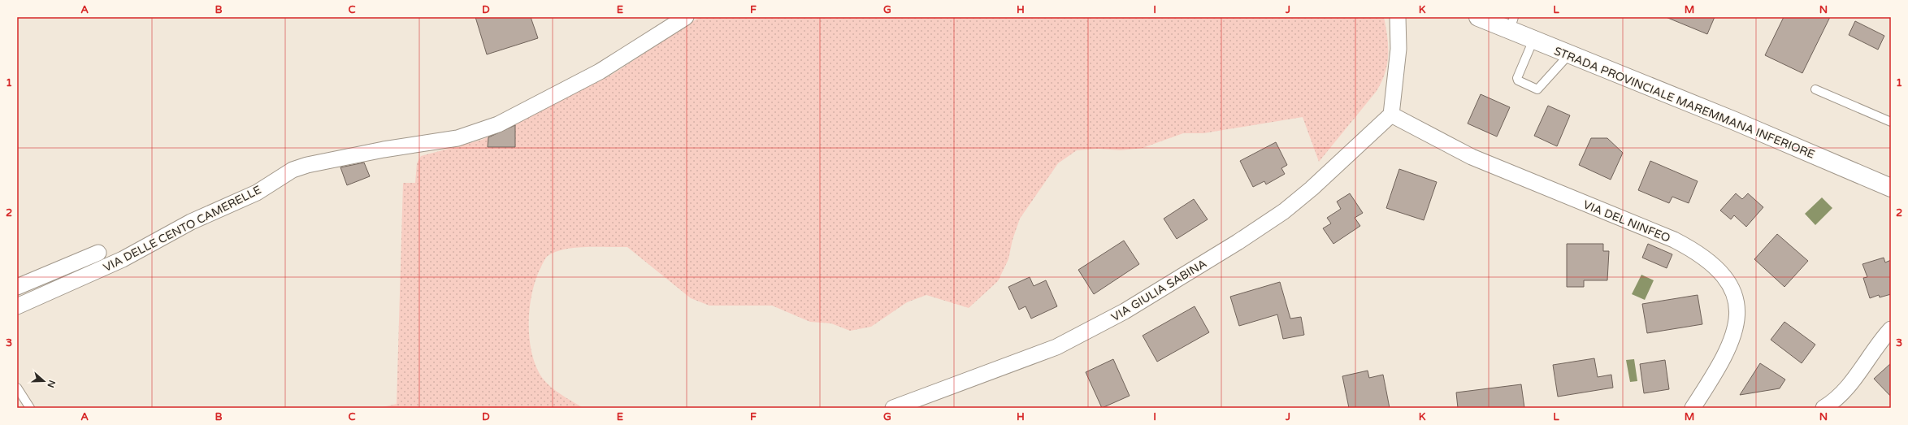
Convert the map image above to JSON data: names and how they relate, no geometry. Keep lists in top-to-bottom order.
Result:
{
  "streets": {
    "main road": ["STRADA PROVINCIALE MAREMMANA INFERIORE"],
    "street": ["VIA DEL NINFEO", "VIA DELLE CENTO CAMERELLE", "VIA GIULIA SABINA"]
  },
  "crossings": [
    ["VIA DEL NINFEO", "VIA GIULIA SABINA"]
  ],
  "north": "right",
  "grid": {
    "columns": [
      "A",
      "B",
      "C",
      "D",
      "E",
      "F",
      "G",
      "H",
      "I",
      "J",
      "K",
      "L",
      "M",
      "N"
    ],
    "rows": ["1", "2", "3"]
  }
}
